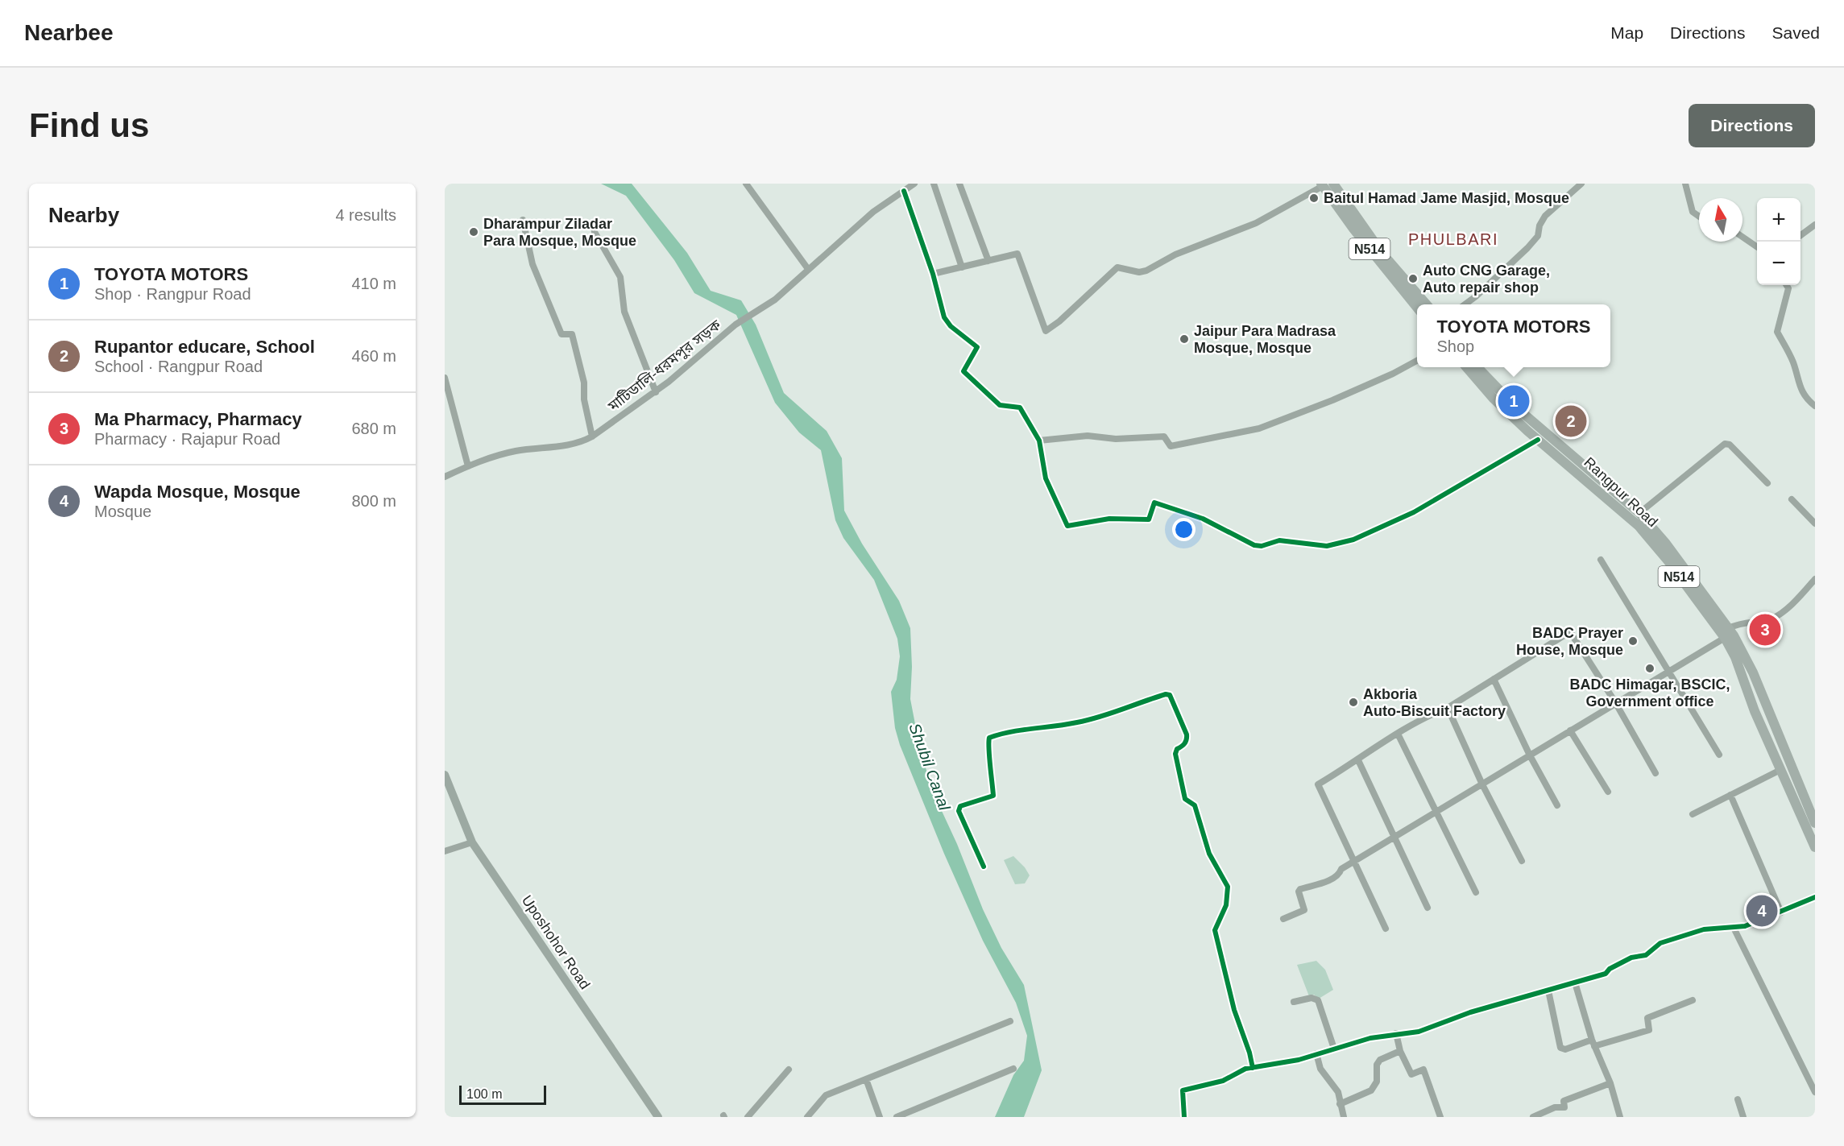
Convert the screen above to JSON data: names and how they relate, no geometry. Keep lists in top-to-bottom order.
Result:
{
  "streets": {
    "highway": ["N514", "Rangpur Road"],
    "main road": ["Uposhohor Road"],
    "street": ["মাটিডালি-ধরমপুর সড়ক"]
  },
  "districts": ["PHULBARI"],
  "water": ["Shubil Canal"],
  "places": [
    "Baitul Hamad Jame Masjid, Mosque",
    "Dharampur Ziladar Para Mosque, Mosque",
    "Auto CNG Garage, Auto repair shop",
    "Jaipur Para Madrasa Mosque, Mosque",
    "BADC Prayer House, Mosque",
    "BADC Himagar, BSCIC, Government office",
    "Akboria Auto-Biscuit Factory"
  ],
  "scale_bar": "100 m",
  "north": "top",
  "page": {
    "header": "Nearbee",
    "nav": ["Map", "Directions", "Saved"],
    "buttons": "Directions",
    "title": "Find us",
    "heading": ["Nearby", "4 results"],
    "map_buttons": ["+", "−"],
    "list": [
      {
        "mark": "1",
        "name": "TOYOTA MOTORS",
        "note": "Shop · Rangpur Road",
        "value": "410 m"
      },
      {
        "mark": "2",
        "name": "Rupantor educare, School",
        "note": "School · Rangpur Road",
        "value": "460 m"
      },
      {
        "mark": "3",
        "name": "Ma Pharmacy, Pharmacy",
        "note": "Pharmacy · Rajapur Road",
        "value": "680 m"
      },
      {
        "mark": "4",
        "name": "Wapda Mosque, Mosque",
        "note": "Mosque",
        "value": "800 m"
      }
    ],
    "popup": ["TOYOTA MOTORS", "Shop"],
    "pins": [
      "1",
      "2",
      "3",
      "4"
    ],
    "scale": "100 m"
  }
}
